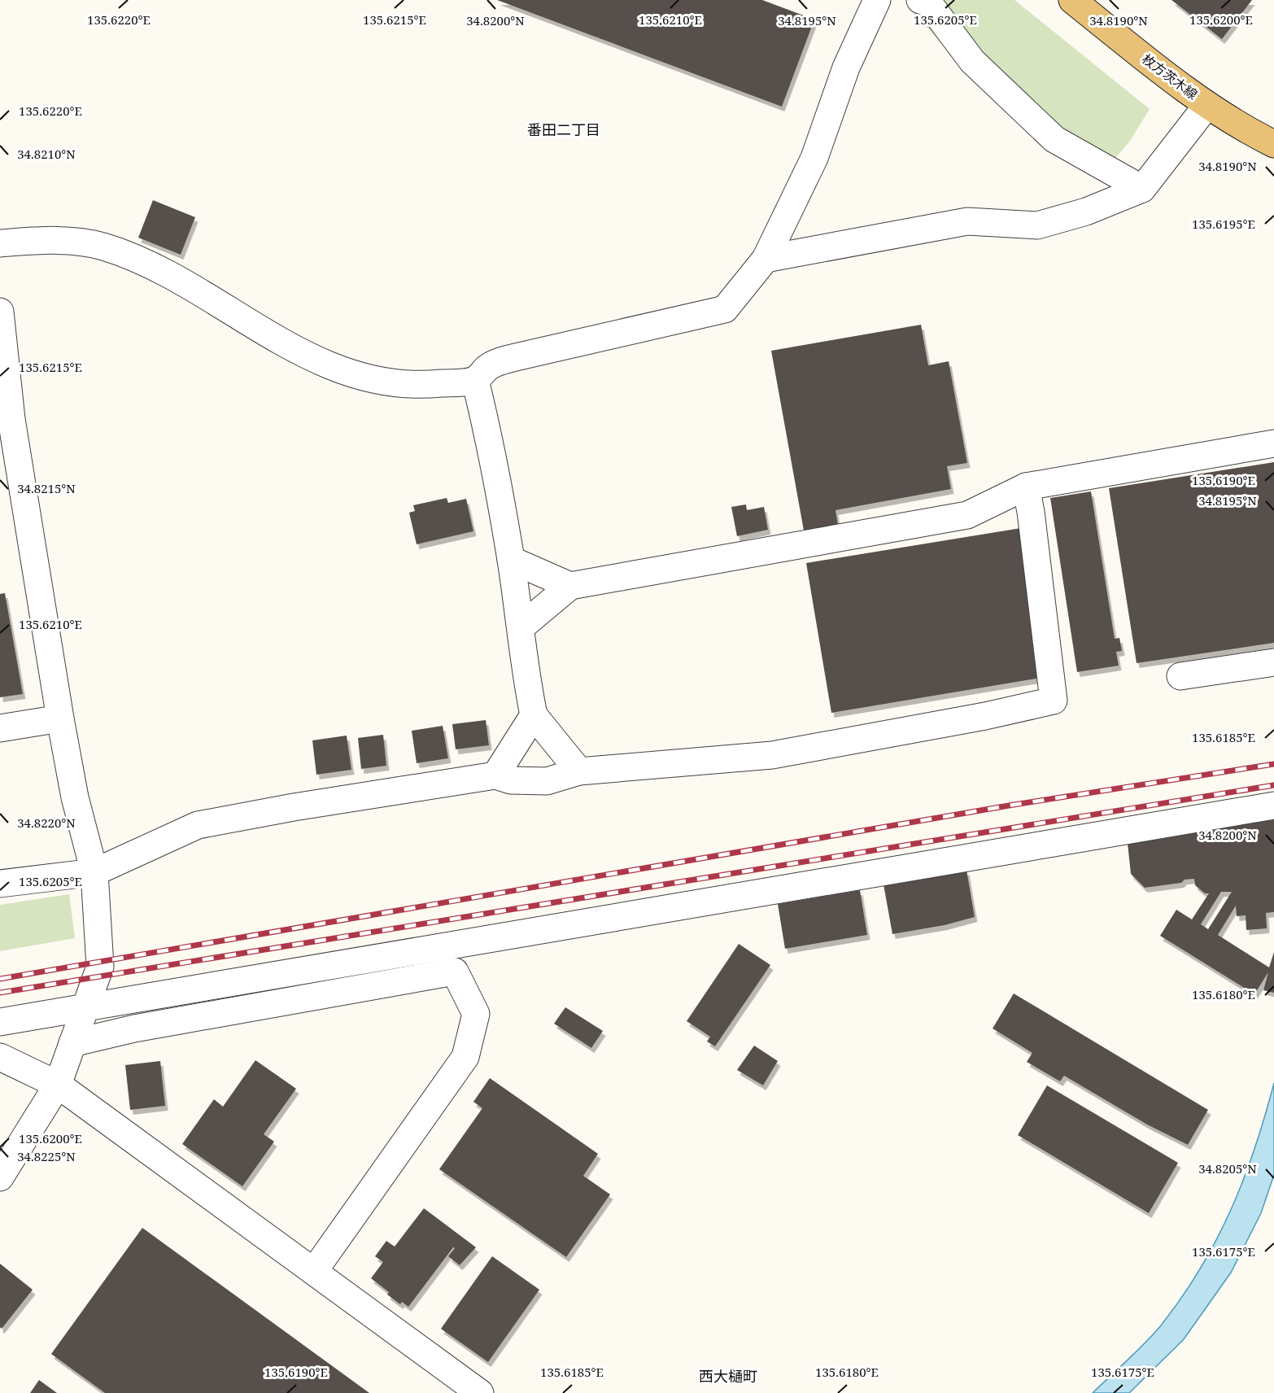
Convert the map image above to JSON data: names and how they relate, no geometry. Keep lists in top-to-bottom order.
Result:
{
  "streets": {
    "main road": ["枚方茨木線"]
  },
  "districts": ["番田二丁目", "西大樋町"],
  "coordinates": [
    "135.6220°E",
    "135.6215°E",
    "135.6210°E",
    "135.6205°E",
    "135.6200°E",
    "34.8200°N",
    "34.8195°N",
    "34.8190°N",
    "34.8210°N",
    "135.6195°E",
    "135.6190°E",
    "34.8215°N",
    "135.6185°E",
    "34.8220°N",
    "135.6180°E",
    "34.8225°N",
    "34.8205°N",
    "135.6175°E"
  ]
}
